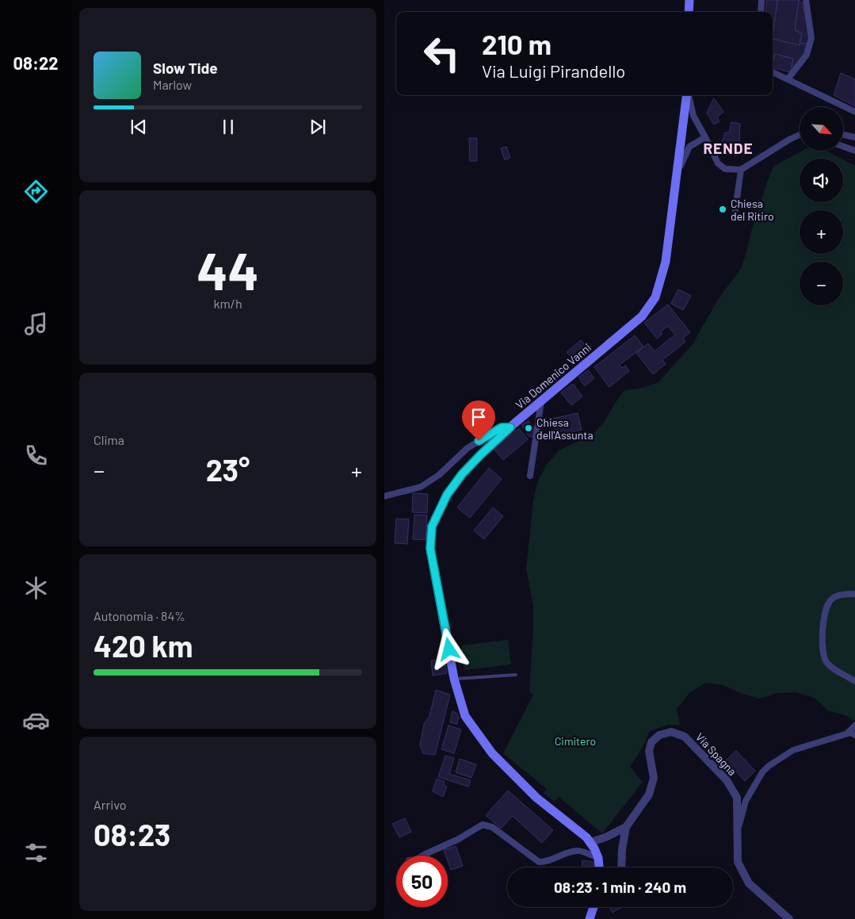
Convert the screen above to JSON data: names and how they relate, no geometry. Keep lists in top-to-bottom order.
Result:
{
  "streets": {
    "main road": ["Via Domenico Vanni"],
    "street": ["Via Spagna"]
  },
  "crossings": [
    ["Via Domenico Vanni", "Via Spagna"]
  ],
  "districts": ["RENDE"],
  "parks": ["Cimitero"],
  "places": ["Chiesa del Ritiro", "Chiesa dell'Assunta"],
  "north": "bottom right",
  "page": {
    "tabs": "08:22",
    "turn": ["210 m", "Via Luigi Pirandello"],
    "song": ["Slow Tide", "Marlow"],
    "map_buttons": ["+", "−"],
    "tile": [
      ["44", "km/h"],
      "Clima",
      ["Autonomia · 84%", "420 km"],
      ["Arrivo", "08:23"]
    ],
    "heat": ["−", "23°", "+"],
    "limit": "50",
    "trip": "08:23 · 1 min · 240 m"
  }
}
